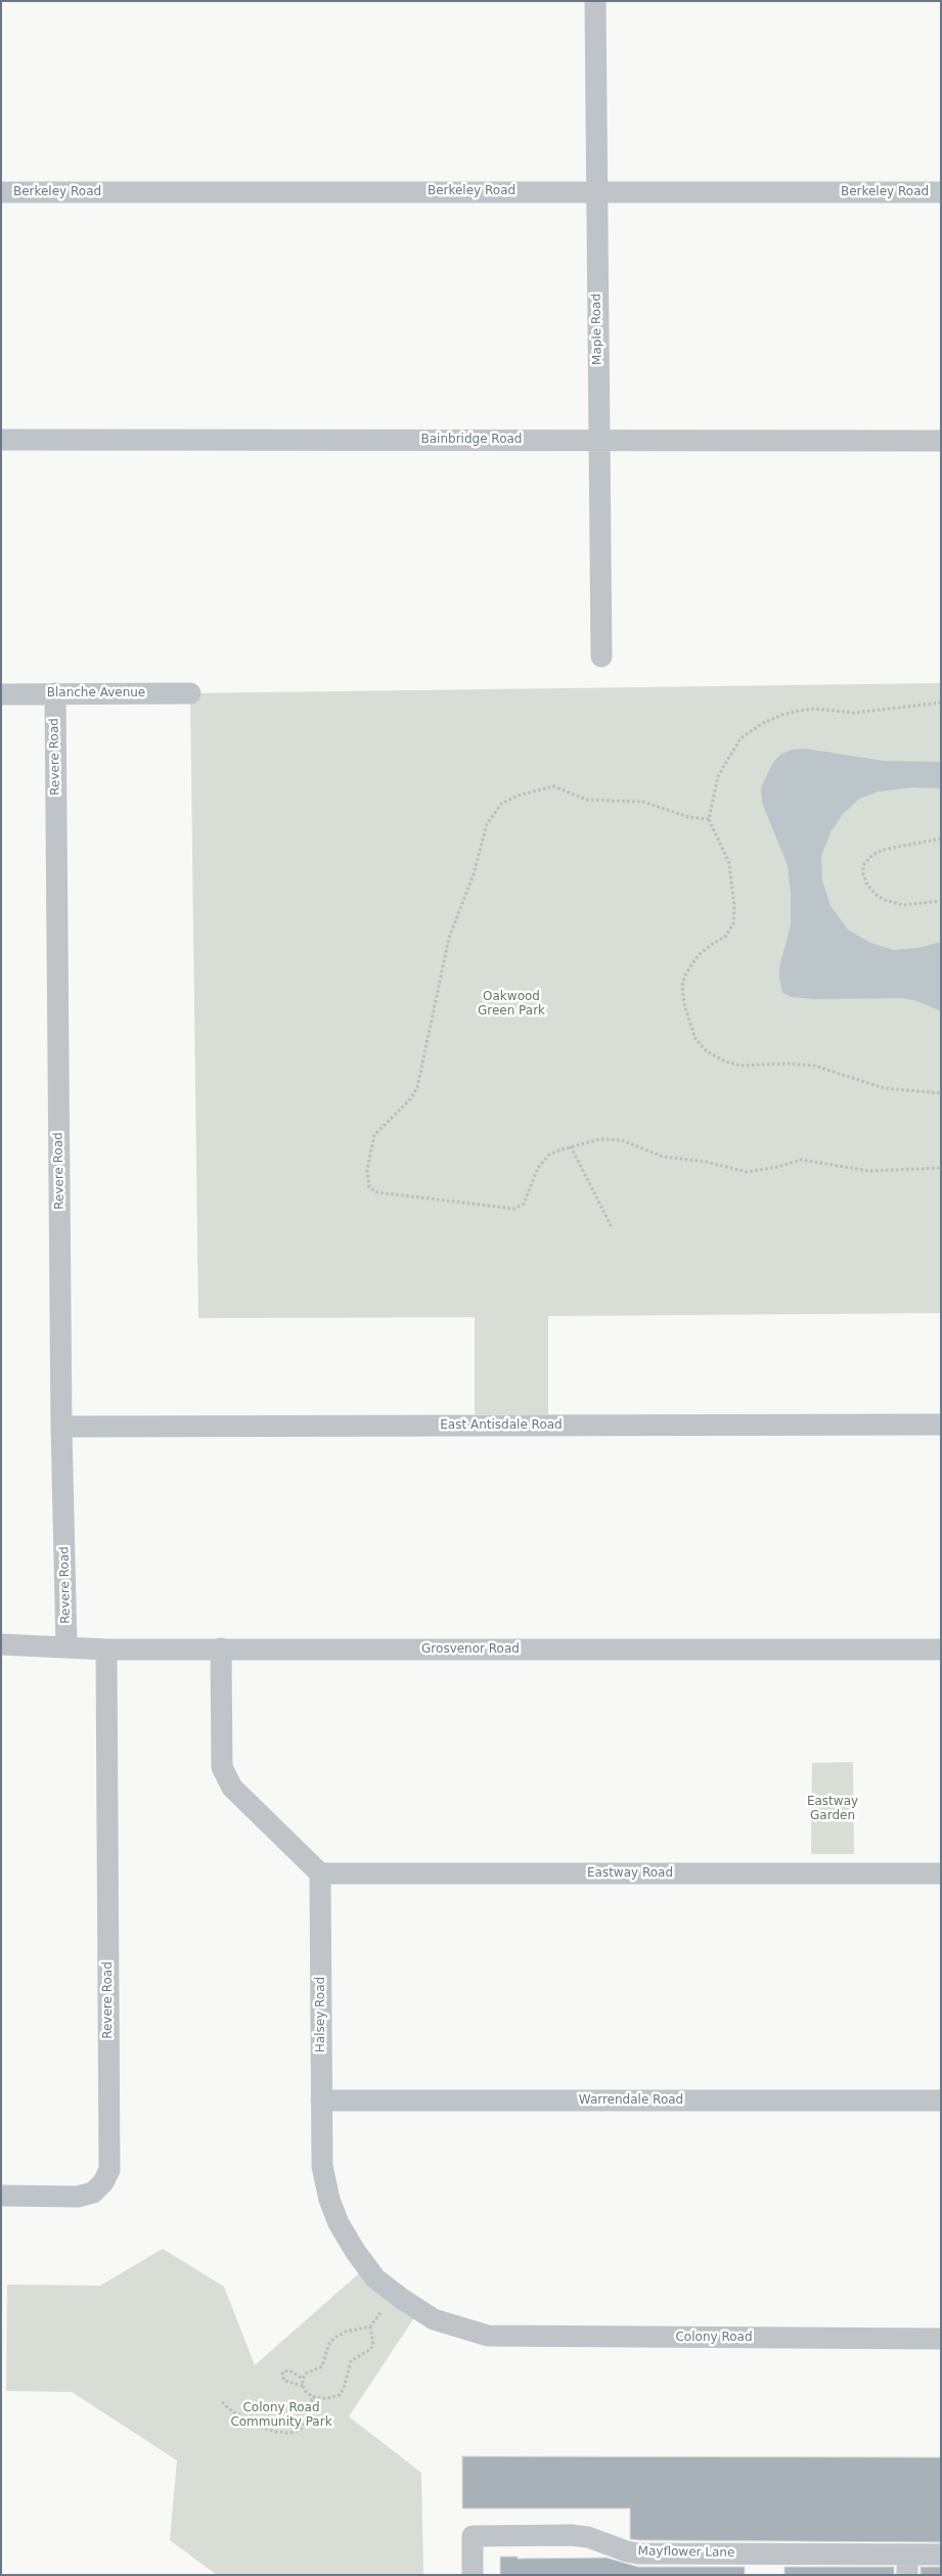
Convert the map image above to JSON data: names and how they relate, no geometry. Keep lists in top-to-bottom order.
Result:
{
  "streets": {
    "street": [
      "Berkeley Road",
      "Maple Road",
      "Bainbridge Road",
      "Blanche Avenue",
      "Revere Road",
      "East Antisdale Road",
      "Grosvenor Road",
      "Eastway Road",
      "Halsey Road",
      "Warrendale Road",
      "Colony Road",
      "Mayflower Lane"
    ]
  },
  "crossings": [
    ["Berkeley Road", "Maple Road"],
    ["Maple Road", "Bainbridge Road"],
    ["Blanche Avenue", "Revere Road"],
    ["Revere Road", "East Antisdale Road"],
    ["Revere Road", "Grosvenor Road"],
    ["Eastway Road", "Halsey Road"],
    ["Halsey Road", "Warrendale Road"],
    ["Halsey Road", "Colony Road"]
  ],
  "parks": ["Oakwood Green Park", "Eastway Garden", "Colony Road Community Park"]
}
